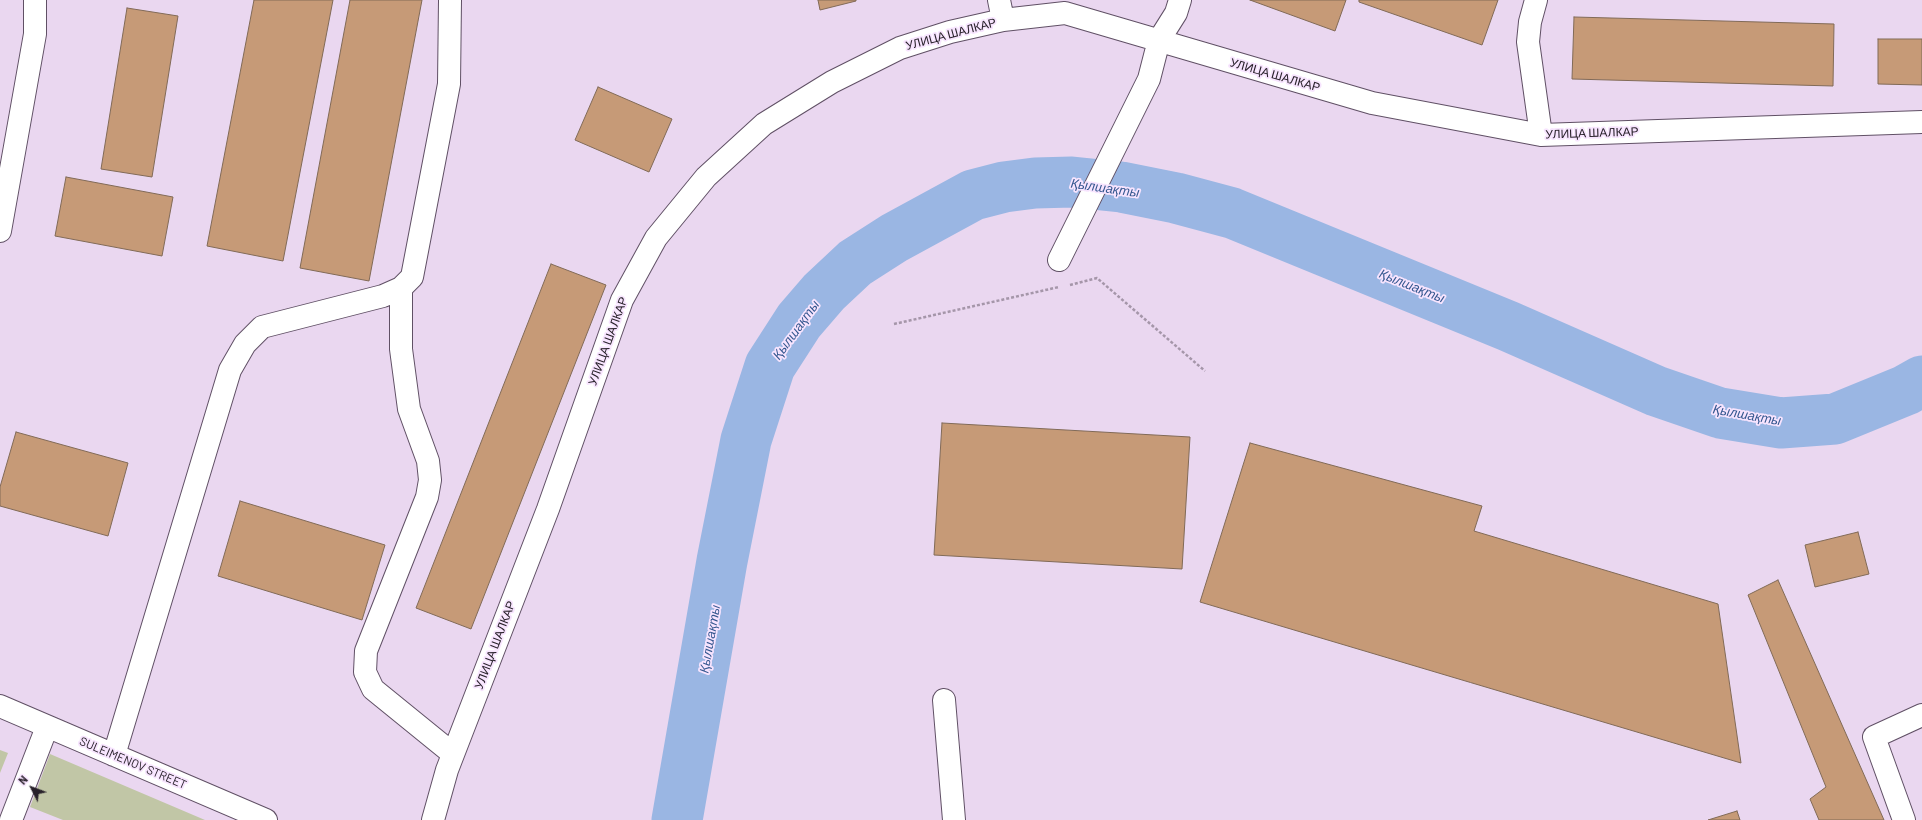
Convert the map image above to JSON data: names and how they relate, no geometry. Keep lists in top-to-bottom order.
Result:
{
  "streets": {
    "street": ["УЛИЦА ШАЛКАР", "SULEIMENOV STREET"]
  },
  "water": ["Қылшақты"],
  "north": "top left"
}
